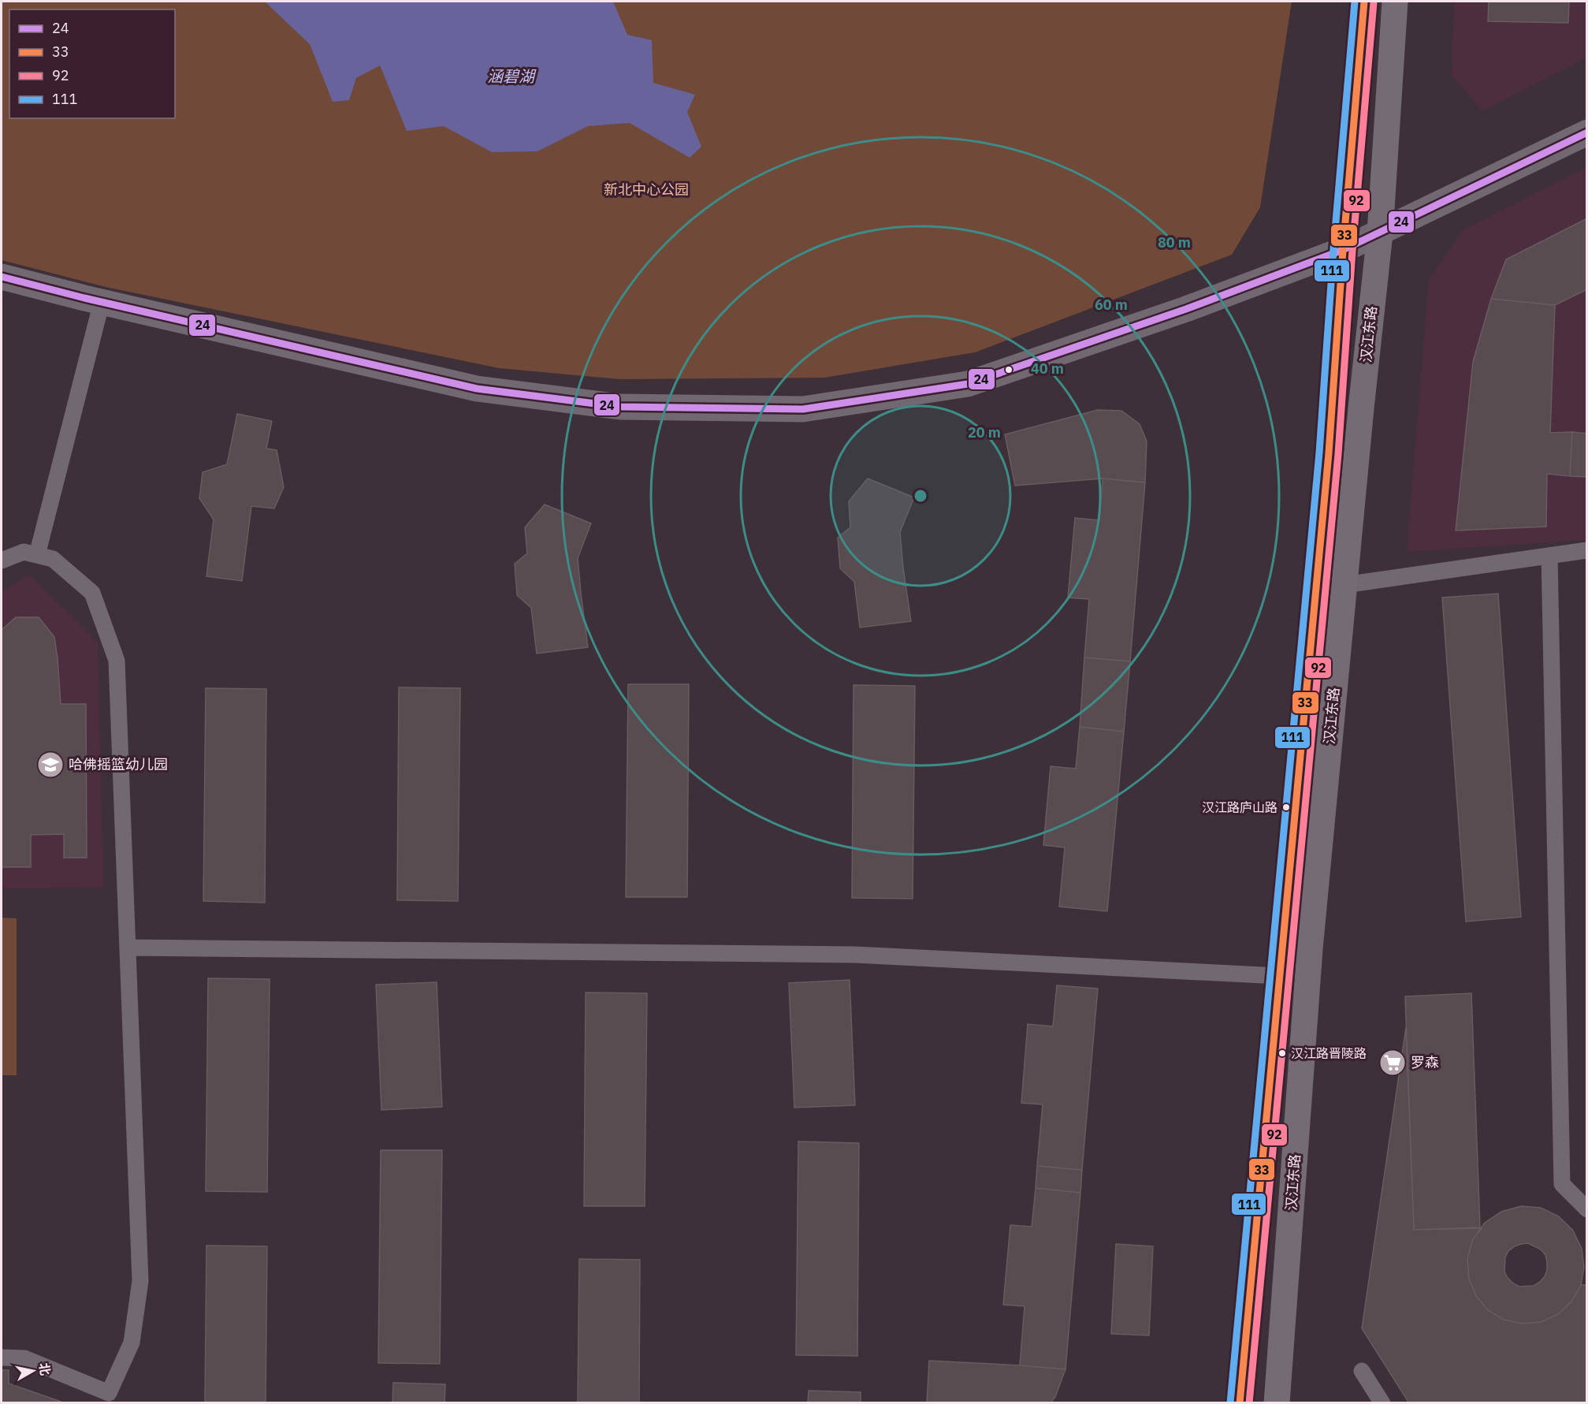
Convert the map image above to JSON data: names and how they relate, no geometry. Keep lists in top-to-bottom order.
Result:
{
  "streets": {
    "main road": ["汉江东路"]
  },
  "water": ["涵碧湖"],
  "parks": ["新北中心公园"],
  "places": {
    "school or university": ["哈佛摇篮幼儿园"],
    "other": ["汉江路庐山路", "汉江路晋陵路"],
    "supermarket": ["罗森"]
  },
  "lines": [
    "transit line 33",
    "transit line 111",
    "transit line 92",
    "transit line 24"
  ],
  "legend": [
    "24",
    "33",
    "92",
    "111"
  ],
  "north": "right",
  "rings": [
    "80 m",
    "60 m",
    "40 m",
    "20 m"
  ]
}
